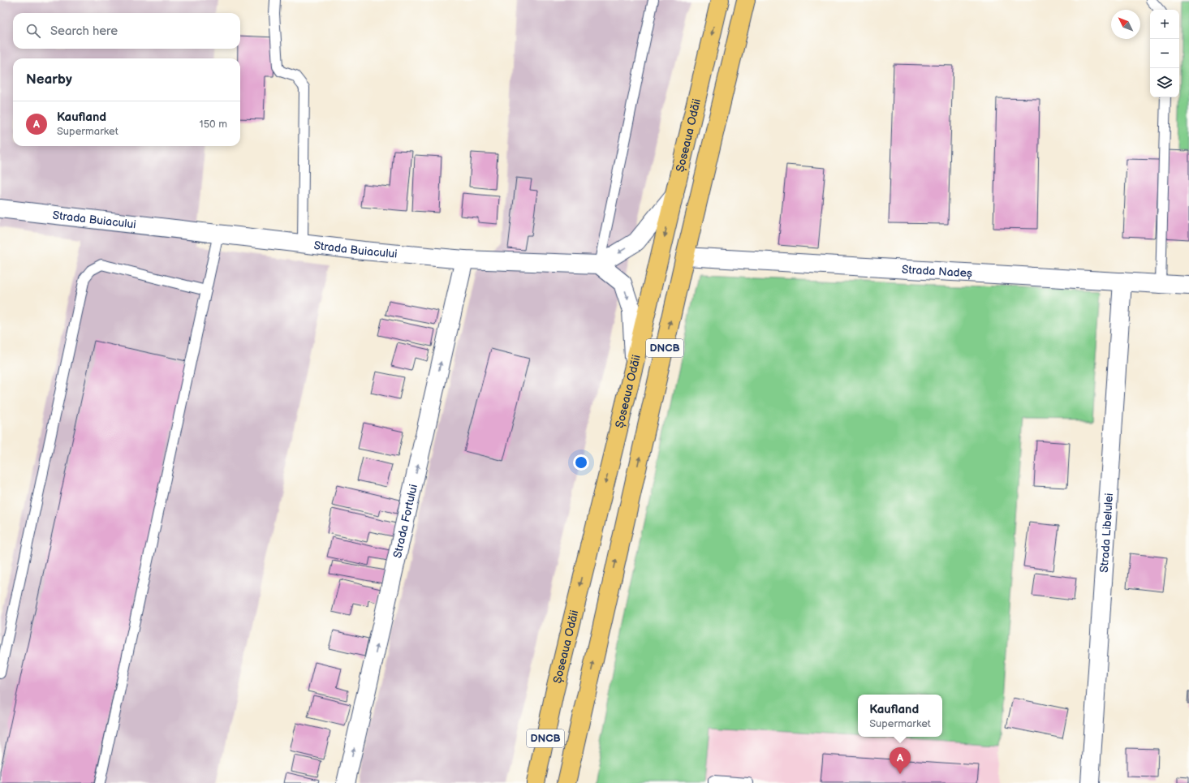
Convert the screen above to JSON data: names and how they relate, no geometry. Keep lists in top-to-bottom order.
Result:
{
  "streets": {
    "main road": ["Șoseaua Odăii", "DNCB"],
    "street": [
      "Strada Buiacului",
      "Strada Nadeș",
      "Strada Fortului",
      "Strada Libelulei"
    ]
  },
  "crossings": [
    ["Strada Buiacului", "Strada Fortului"],
    ["Strada Nadeș", "DNCB"],
    ["Strada Nadeș", "Strada Libelulei"]
  ],
  "one_way": ["Strada Fortului"],
  "north": "top left",
  "page": {
    "map_buttons": ["+", "−"],
    "search": "Search here",
    "heading": "Nearby",
    "list": [
      {
        "mark": "A",
        "name": "Kaufland",
        "note": "Supermarket",
        "value": "150 m"
      }
    ],
    "popup": ["Kaufland", "Supermarket"],
    "pins": "A"
  }
}
